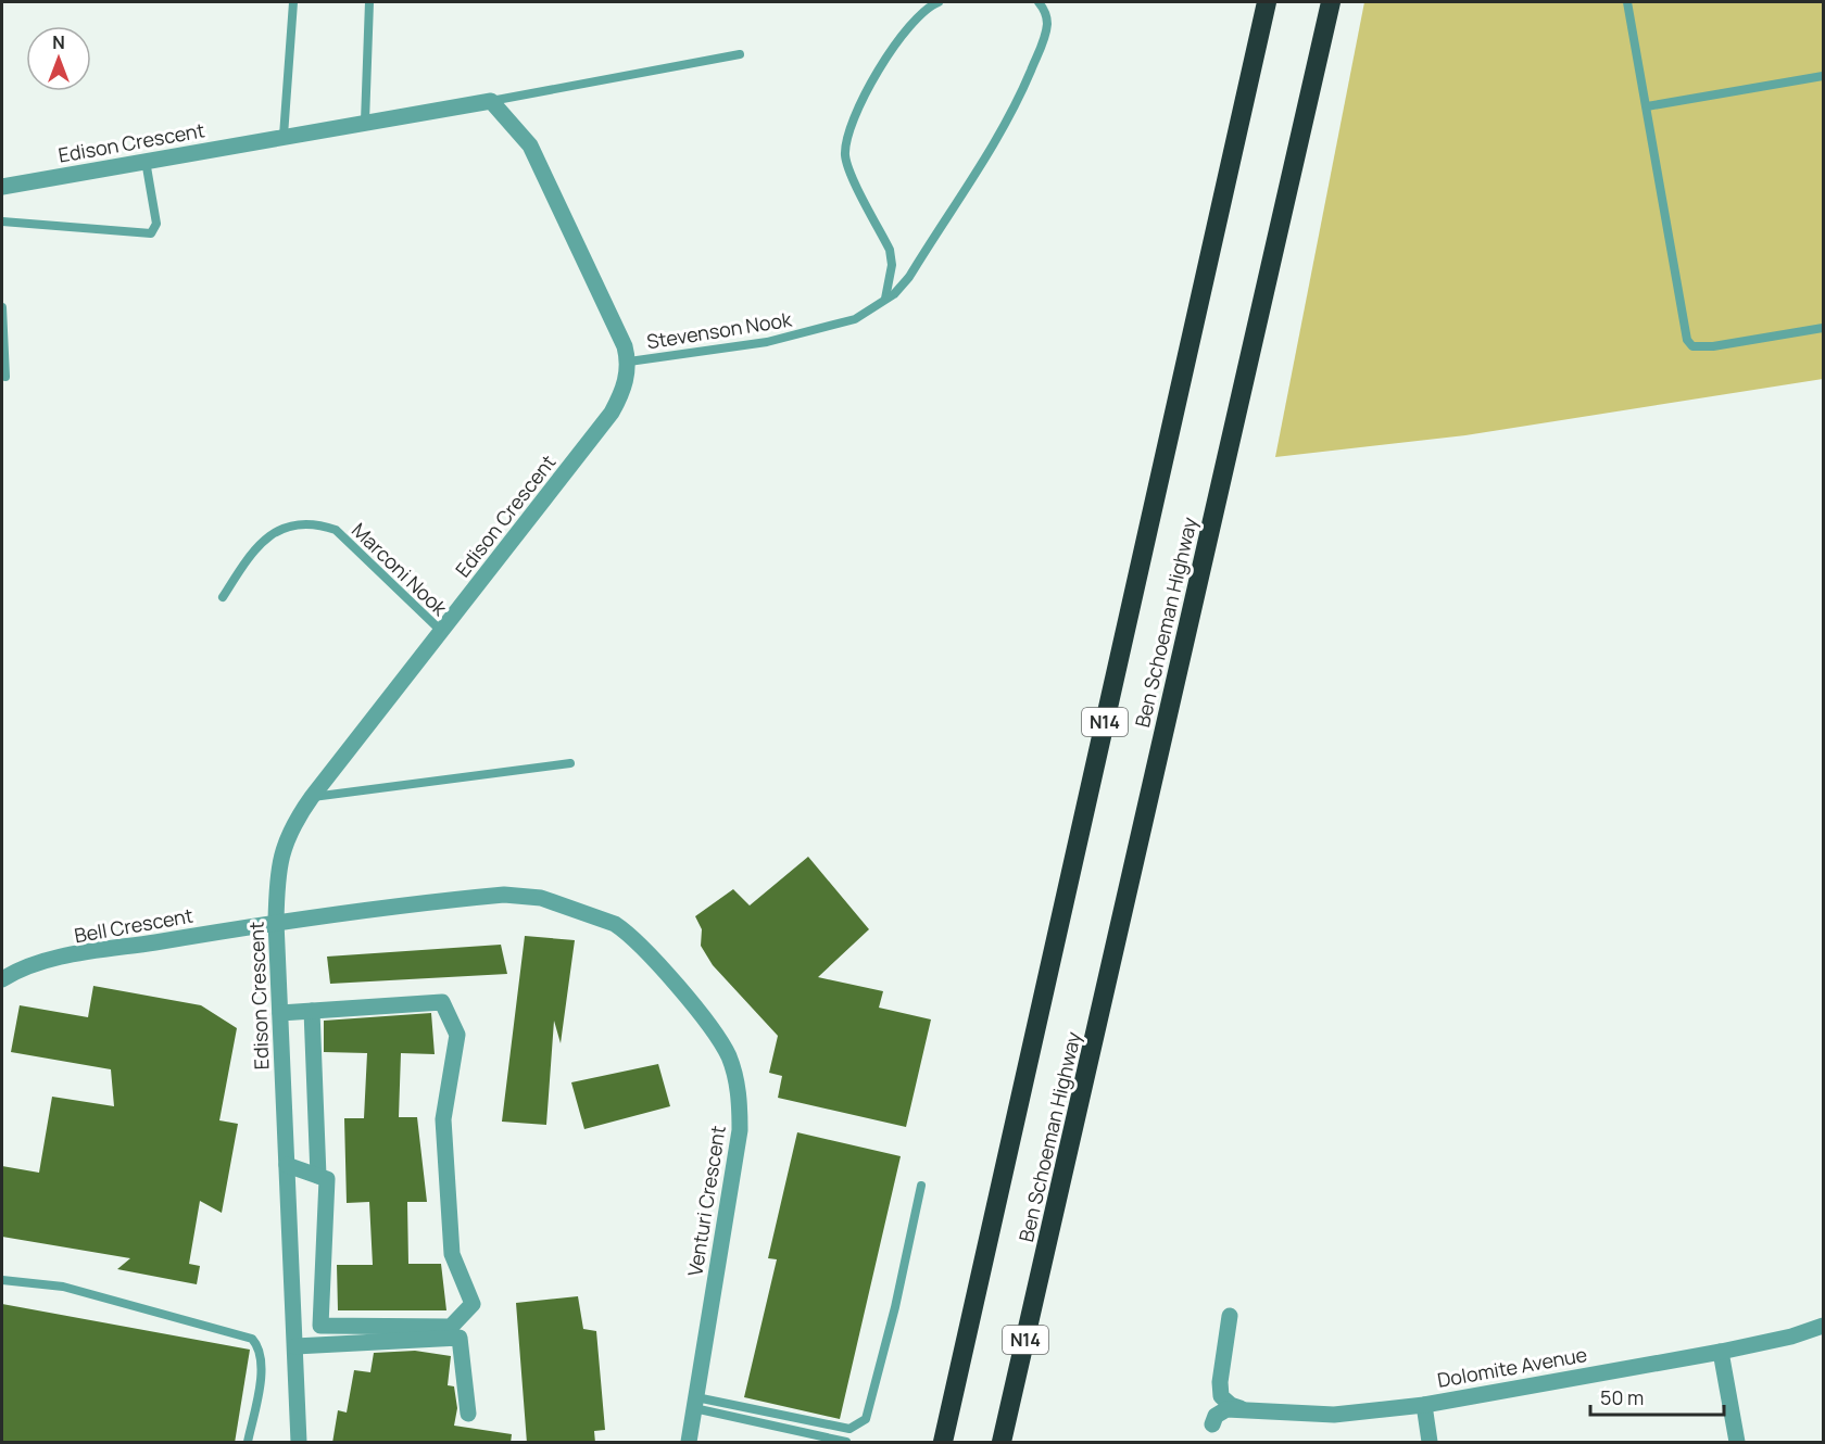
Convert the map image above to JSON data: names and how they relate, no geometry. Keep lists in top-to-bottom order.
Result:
{
  "streets": {
    "highway": ["Ben Schoeman Highway", "N14"],
    "street": [
      "Edison Crescent",
      "Bell Crescent",
      "Venturi Crescent",
      "Dolomite Avenue"
    ],
    "lane": ["Stevenson Nook", "Marconi Nook"]
  },
  "crossings": [
    ["Edison Crescent", "Stevenson Nook"],
    ["Edison Crescent", "Marconi Nook"],
    ["Edison Crescent", "Bell Crescent"],
    ["Edison Crescent", "Venturi Crescent"],
    ["Bell Crescent", "Venturi Crescent"]
  ],
  "scale_bar": "50 m",
  "north": "top"
}
